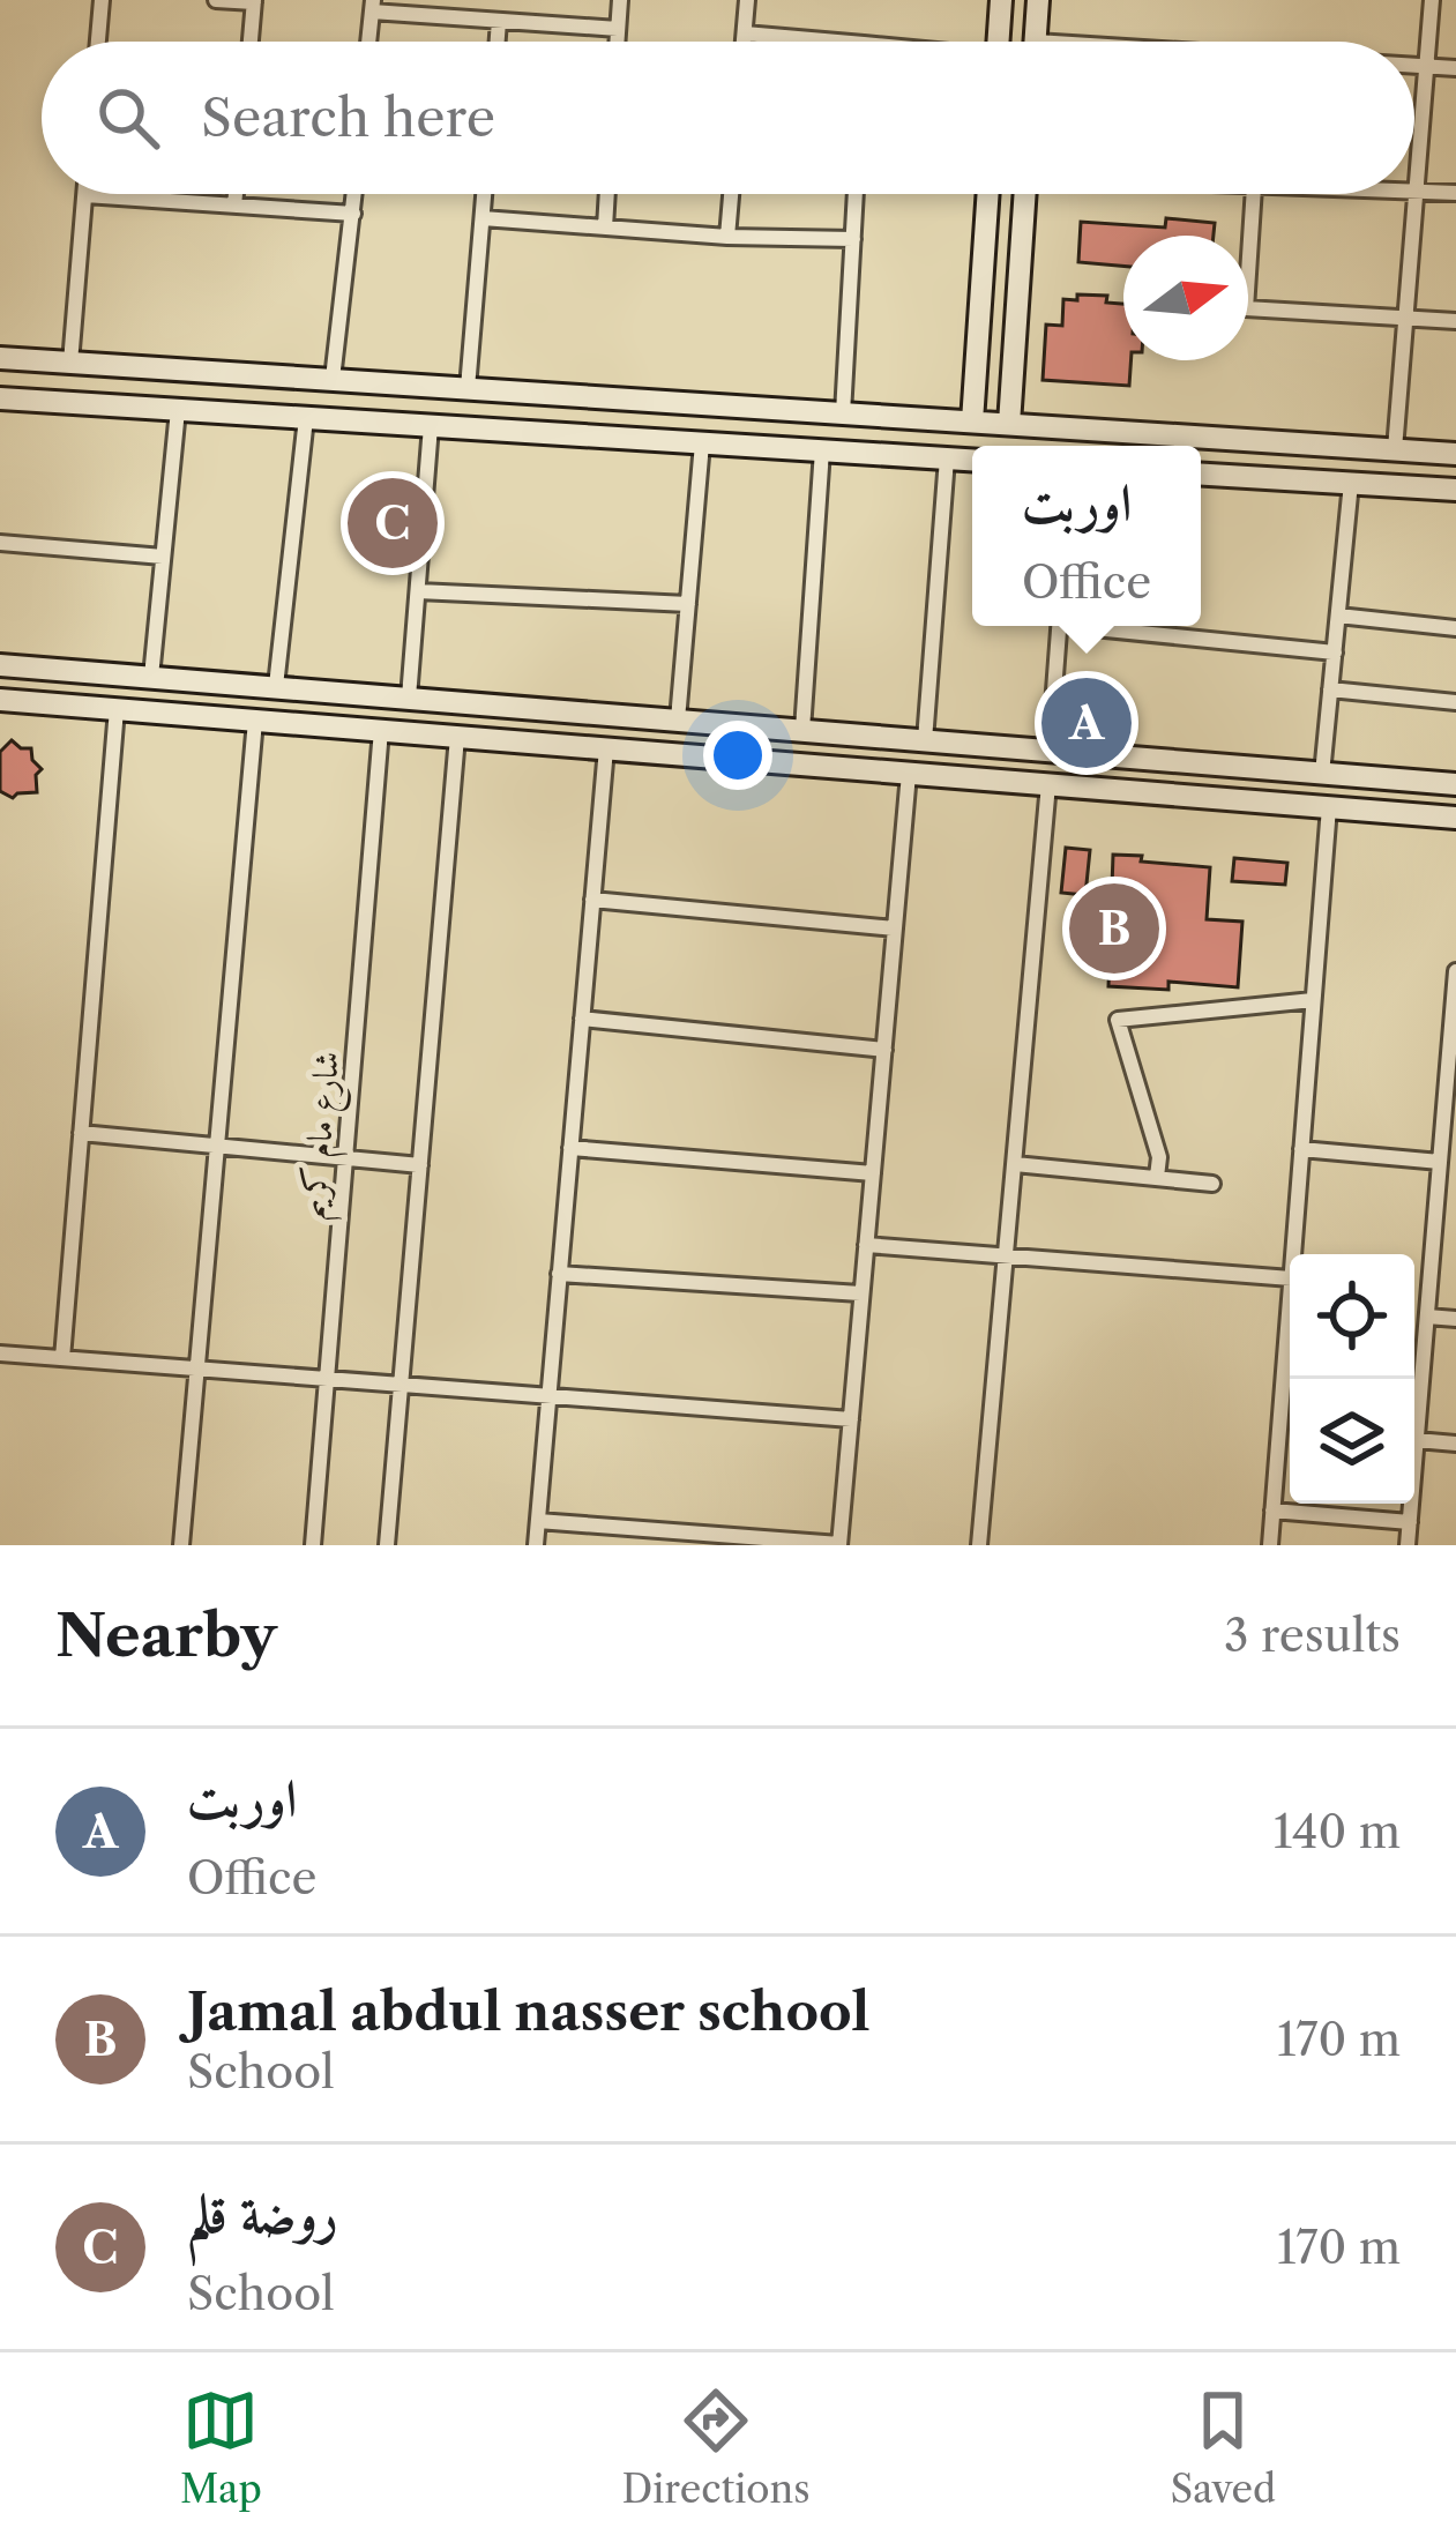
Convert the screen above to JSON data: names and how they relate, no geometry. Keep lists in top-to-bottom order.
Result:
{
  "streets": {
    "street": ["شارع مام كريم"]
  },
  "north": "right",
  "page": {
    "search": "Search here",
    "popup": ["اوربت", "Office"],
    "pins": ["C", "A", "B"],
    "heading": ["Nearby", "3 results"],
    "list": [
      {
        "mark": "A",
        "name": "اوربت",
        "note": "Office",
        "value": "140 m"
      },
      {
        "mark": "B",
        "name": "Jamal abdul nasser school",
        "note": "School",
        "value": "170 m"
      },
      {
        "mark": "C",
        "name": "روضة قلم",
        "note": "School",
        "value": "170 m"
      }
    ],
    "nav": ["Map", "Directions", "Saved"]
  }
}
